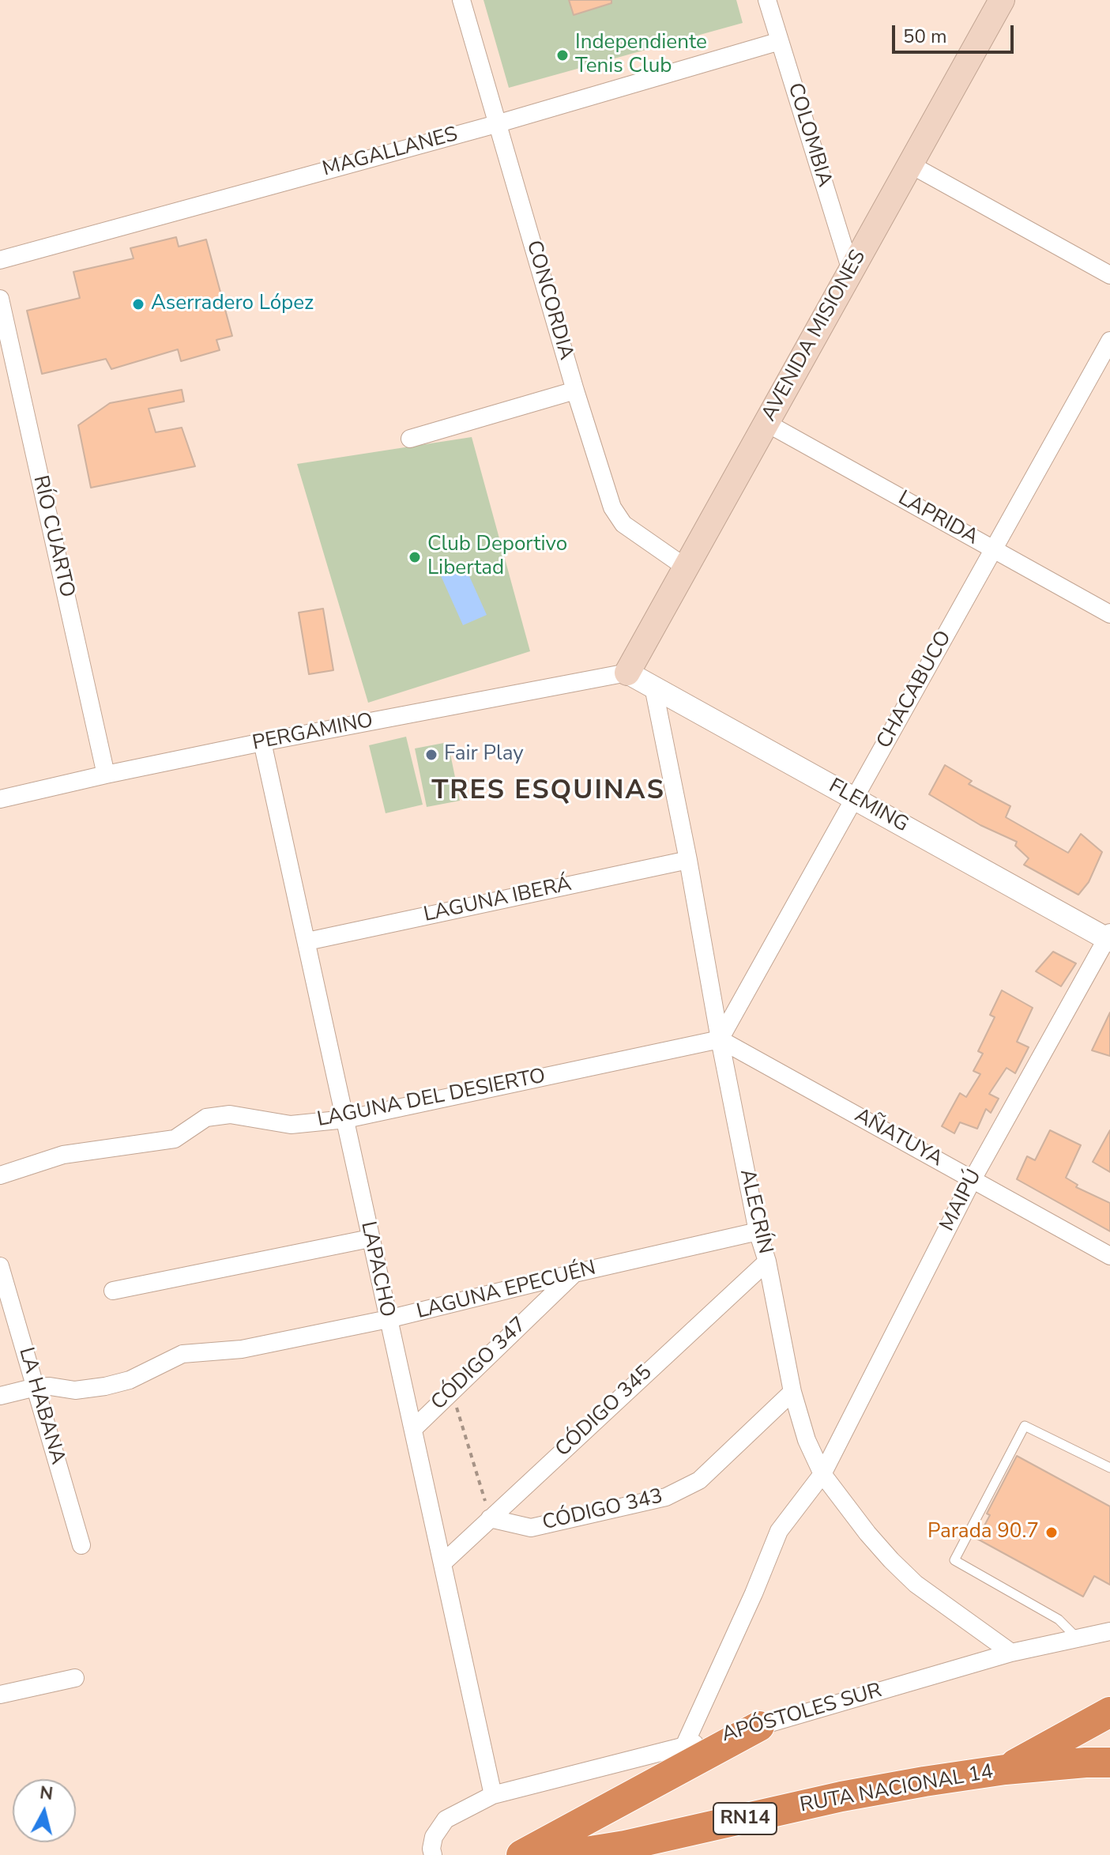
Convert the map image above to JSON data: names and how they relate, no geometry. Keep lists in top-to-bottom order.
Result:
{
  "streets": {
    "highway": ["RUTA NACIONAL 14", "RN14"],
    "main road": ["AVENIDA MISIONES"],
    "street": [
      "COLOMBIA",
      "MAGALLANES",
      "CONCORDIA",
      "LAPRIDA",
      "RÍO CUARTO",
      "CHACABUCO",
      "PERGAMINO",
      "FLEMING",
      "LAGUNA IBERÁ",
      "LAGUNA DEL DESIERTO",
      "AÑATUYA",
      "MAIPÚ",
      "ALECRÍN",
      "LAPACHO",
      "LAGUNA EPECUÉN",
      "CÓDIGO 347",
      "LA HABANA",
      "CÓDIGO 345",
      "CÓDIGO 343",
      "APÓSTOLES SUR"
    ]
  },
  "crossings": [
    ["COLOMBIA", "MAGALLANES"],
    ["COLOMBIA", "AVENIDA MISIONES"],
    ["MAGALLANES", "CONCORDIA"],
    ["CONCORDIA", "AVENIDA MISIONES"],
    ["AVENIDA MISIONES", "LAPRIDA"],
    ["AVENIDA MISIONES", "PERGAMINO"],
    ["AVENIDA MISIONES", "FLEMING"],
    ["LAPRIDA", "CHACABUCO"],
    ["RÍO CUARTO", "PERGAMINO"],
    ["CHACABUCO", "FLEMING"],
    ["CHACABUCO", "LAGUNA DEL DESIERTO"],
    ["CHACABUCO", "AÑATUYA"],
    ["CHACABUCO", "ALECRÍN"],
    ["PERGAMINO", "FLEMING"],
    ["PERGAMINO", "LAPACHO"],
    ["FLEMING", "MAIPÚ"],
    ["FLEMING", "ALECRÍN"],
    ["LAGUNA IBERÁ", "ALECRÍN"],
    ["LAGUNA IBERÁ", "LAPACHO"],
    ["LAGUNA DEL DESIERTO", "AÑATUYA"],
    ["LAGUNA DEL DESIERTO", "ALECRÍN"],
    ["LAGUNA DEL DESIERTO", "LAPACHO"],
    ["AÑATUYA", "MAIPÚ"],
    ["AÑATUYA", "ALECRÍN"],
    ["MAIPÚ", "ALECRÍN"],
    ["MAIPÚ", "APÓSTOLES SUR"],
    ["ALECRÍN", "LAGUNA EPECUÉN"],
    ["ALECRÍN", "CÓDIGO 345"],
    ["ALECRÍN", "CÓDIGO 343"],
    ["ALECRÍN", "APÓSTOLES SUR"],
    ["LAPACHO", "LAGUNA EPECUÉN"],
    ["LAPACHO", "CÓDIGO 347"],
    ["LAPACHO", "CÓDIGO 345"],
    ["LAPACHO", "APÓSTOLES SUR"],
    ["LAGUNA EPECUÉN", "CÓDIGO 347"],
    ["LAGUNA EPECUÉN", "LA HABANA"],
    ["CÓDIGO 345", "CÓDIGO 343"]
  ],
  "districts": ["TRES ESQUINAS"],
  "places": [
    "Independiente Tenis Club",
    "Aserradero López",
    "Club Deportivo Libertad",
    "Fair Play",
    "Parada 90.7"
  ],
  "scale_bar": "50 m",
  "north": "top"
}
